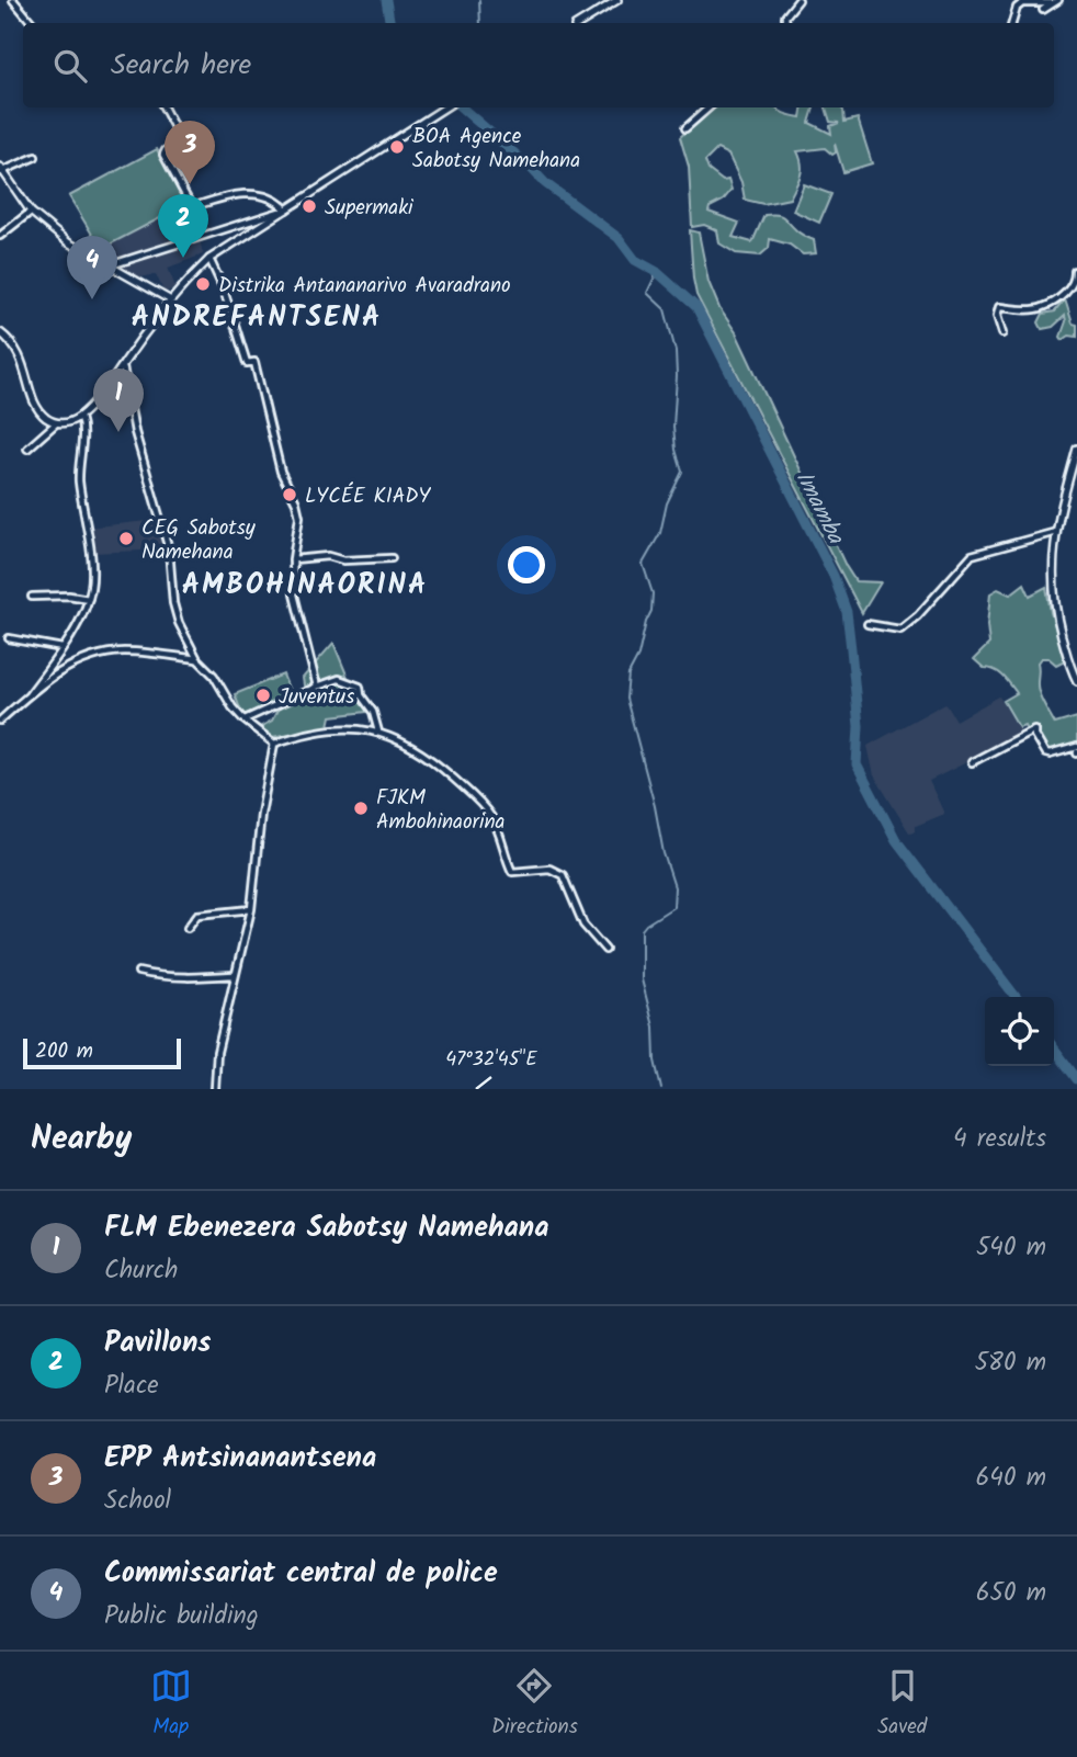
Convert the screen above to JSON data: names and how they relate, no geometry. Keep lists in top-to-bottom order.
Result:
{
  "districts": ["ANDREFANTSENA", "AMBOHINAORINA"],
  "water": ["Imamba"],
  "places": [
    "BOA Agence Sabotsy Namehana",
    "Supermaki",
    "Distrika Antananarivo Avaradrano",
    "LYCÉE KIADY",
    "CEG Sabotsy Namehana",
    "Juventus",
    "FJKM Ambohinaorina"
  ],
  "scale_bar": "200 m",
  "page": {
    "search": "Search here",
    "pins": [
      "3",
      "2",
      "4",
      "1"
    ],
    "scale": "200 m",
    "heading": ["Nearby", "4 results"],
    "list": [
      {
        "mark": "1",
        "name": "FLM Ebenezera Sabotsy Namehana",
        "note": "Church",
        "value": "540 m"
      },
      {
        "mark": "2",
        "name": "Pavillons",
        "note": "Place",
        "value": "580 m"
      },
      {
        "mark": "3",
        "name": "EPP Antsinanantsena",
        "note": "School",
        "value": "640 m"
      },
      {
        "mark": "4",
        "name": "Commissariat central de police",
        "note": "Public building",
        "value": "650 m"
      }
    ],
    "nav": ["Map", "Directions", "Saved"]
  },
  "coordinates": ["47°32'45\"E"]
}
